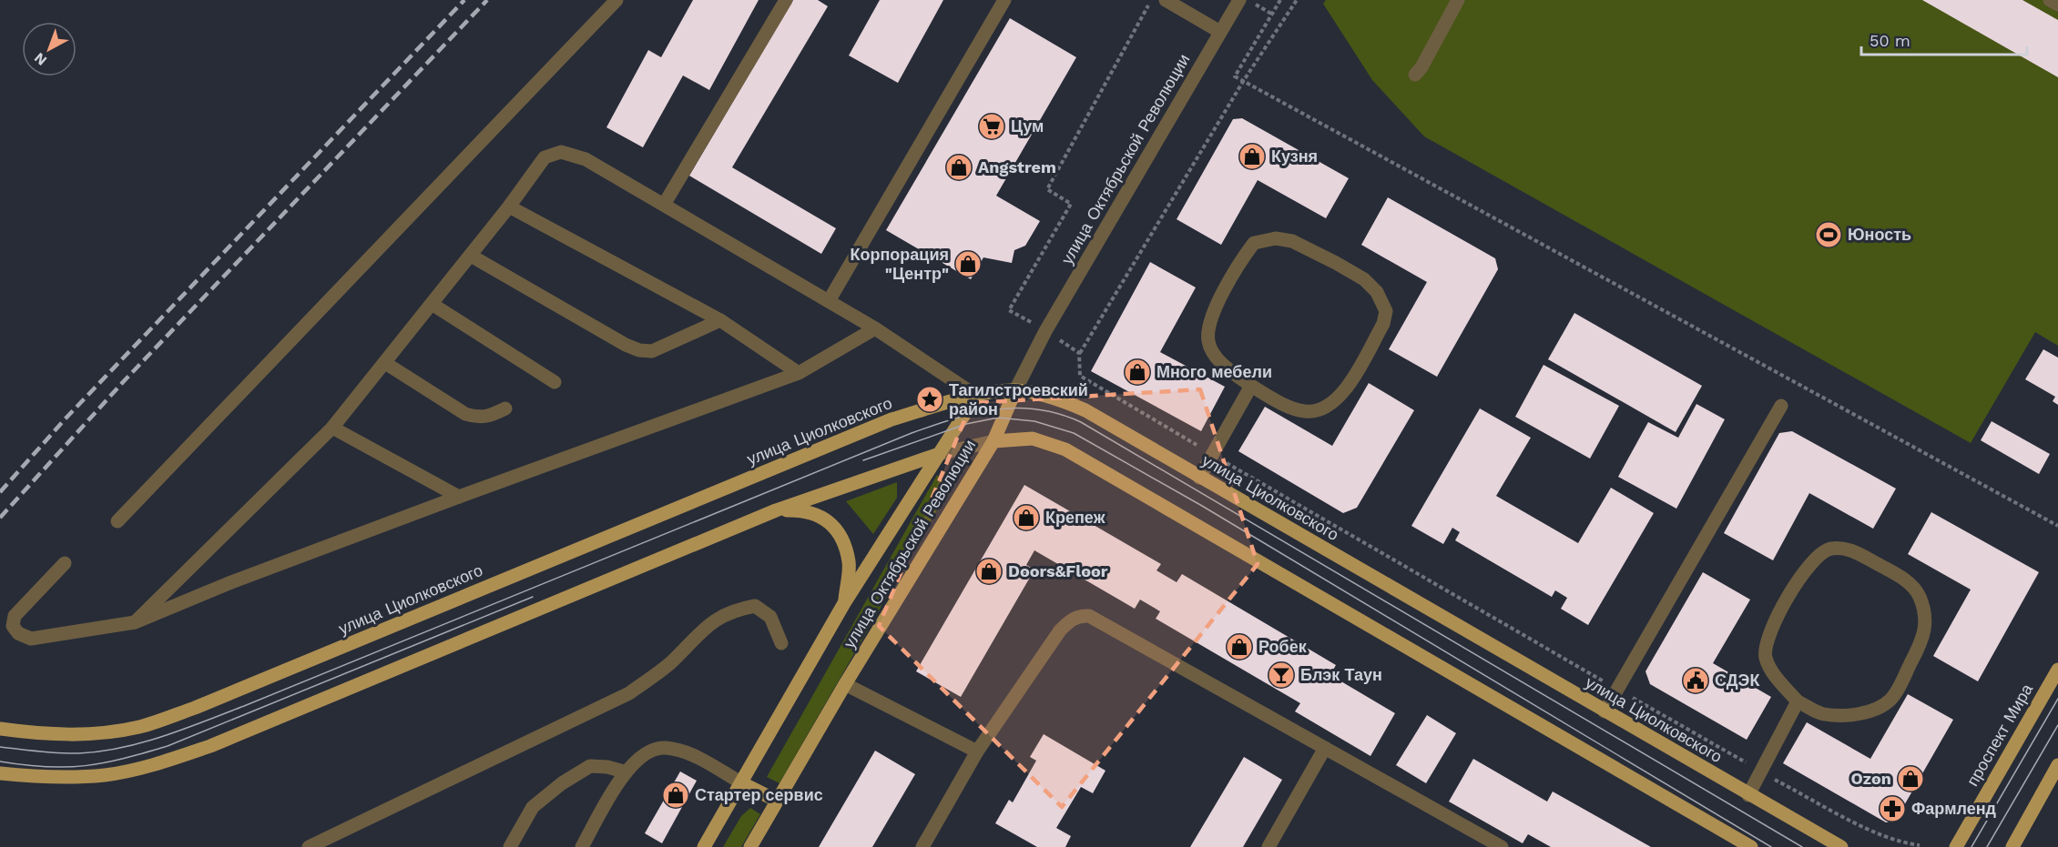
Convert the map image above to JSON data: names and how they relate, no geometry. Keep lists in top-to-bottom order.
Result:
{
  "streets": {
    "main road": ["улица Октябрьской Революции", "улица Циолковского", "проспект Мира"]
  },
  "crossings": [
    ["улица Октябрьской Революции", "улица Циолковского"]
  ],
  "places": {
    "supermarket": ["Цум"],
    "shop": [
      "Кузня",
      "Angstrem",
      "Корпорация \"Центр\"",
      "Много мебели",
      "Крепеж",
      "Doors&Floor",
      "Робек",
      "Ozon",
      "Стартер сервис"
    ],
    "sports": ["Юность"],
    "place": ["Тагилстроевский район"],
    "bar": ["Блэк Таун"],
    "public building": ["СДЭК"],
    "pharmacy": ["Фармленд"]
  },
  "scale_bar": "50 m",
  "north": "bottom left"
}
